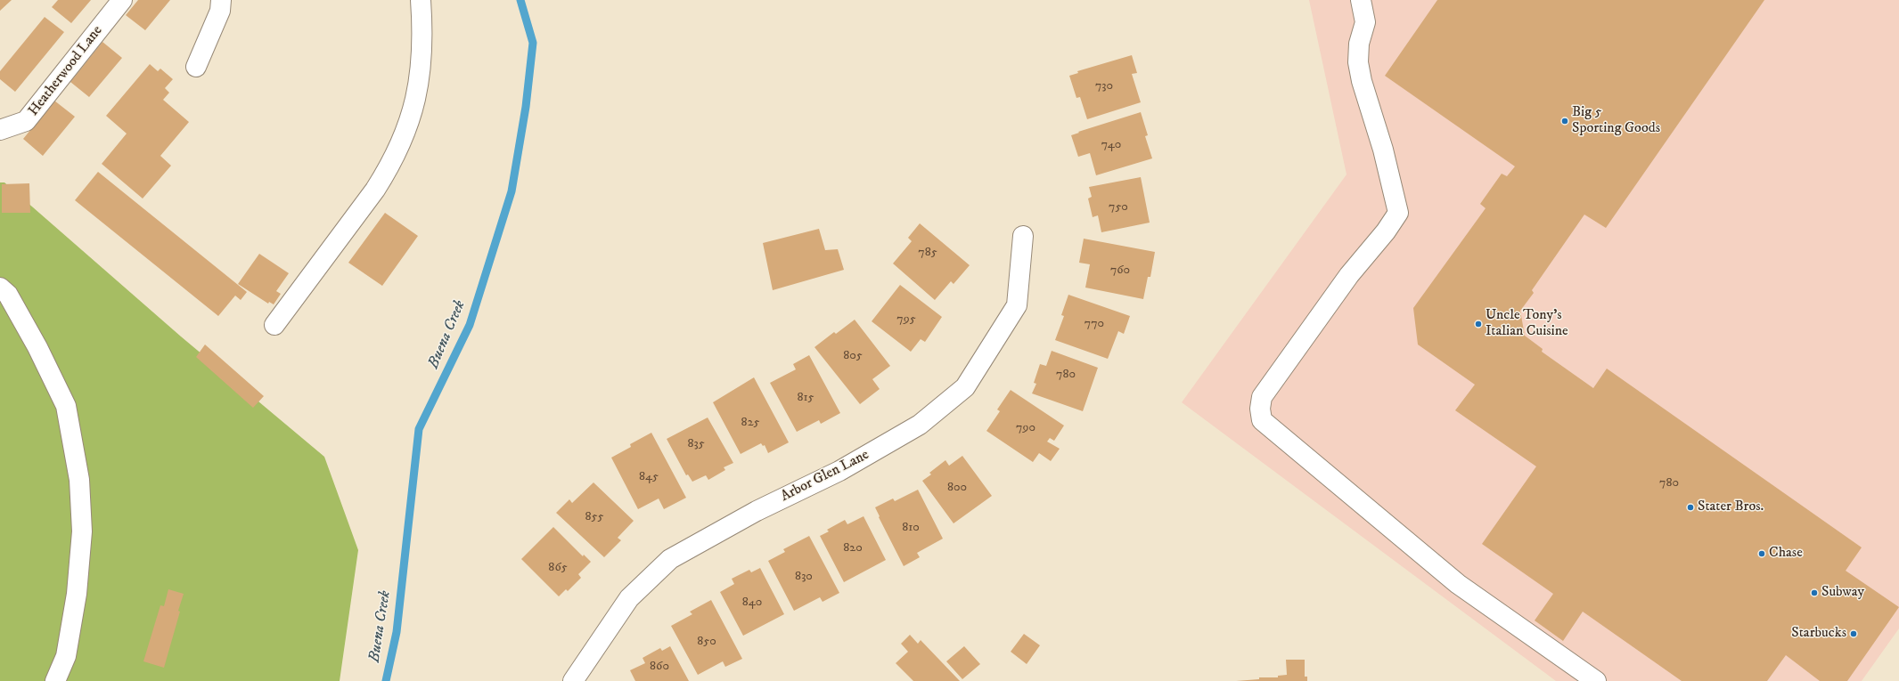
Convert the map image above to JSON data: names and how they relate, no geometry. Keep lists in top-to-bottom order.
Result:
{
  "streets": {
    "street": ["Heatherwood Lane", "Arbor Glen Lane"]
  },
  "water": ["Buena Creek"],
  "places": [
    "Big 5 Sporting Goods",
    "Uncle Tony's Italian Cuisine",
    "Stater Bros.",
    "Chase",
    "Subway",
    "Starbucks"
  ],
  "house_numbers": [
    "730",
    "740",
    "750",
    "785",
    "760",
    "795",
    "770",
    "805",
    "780",
    "815",
    "825",
    "790",
    "835",
    "845",
    "780",
    "800",
    "855",
    "810",
    "820",
    "865",
    "830",
    "840",
    "850",
    "860"
  ]
}
